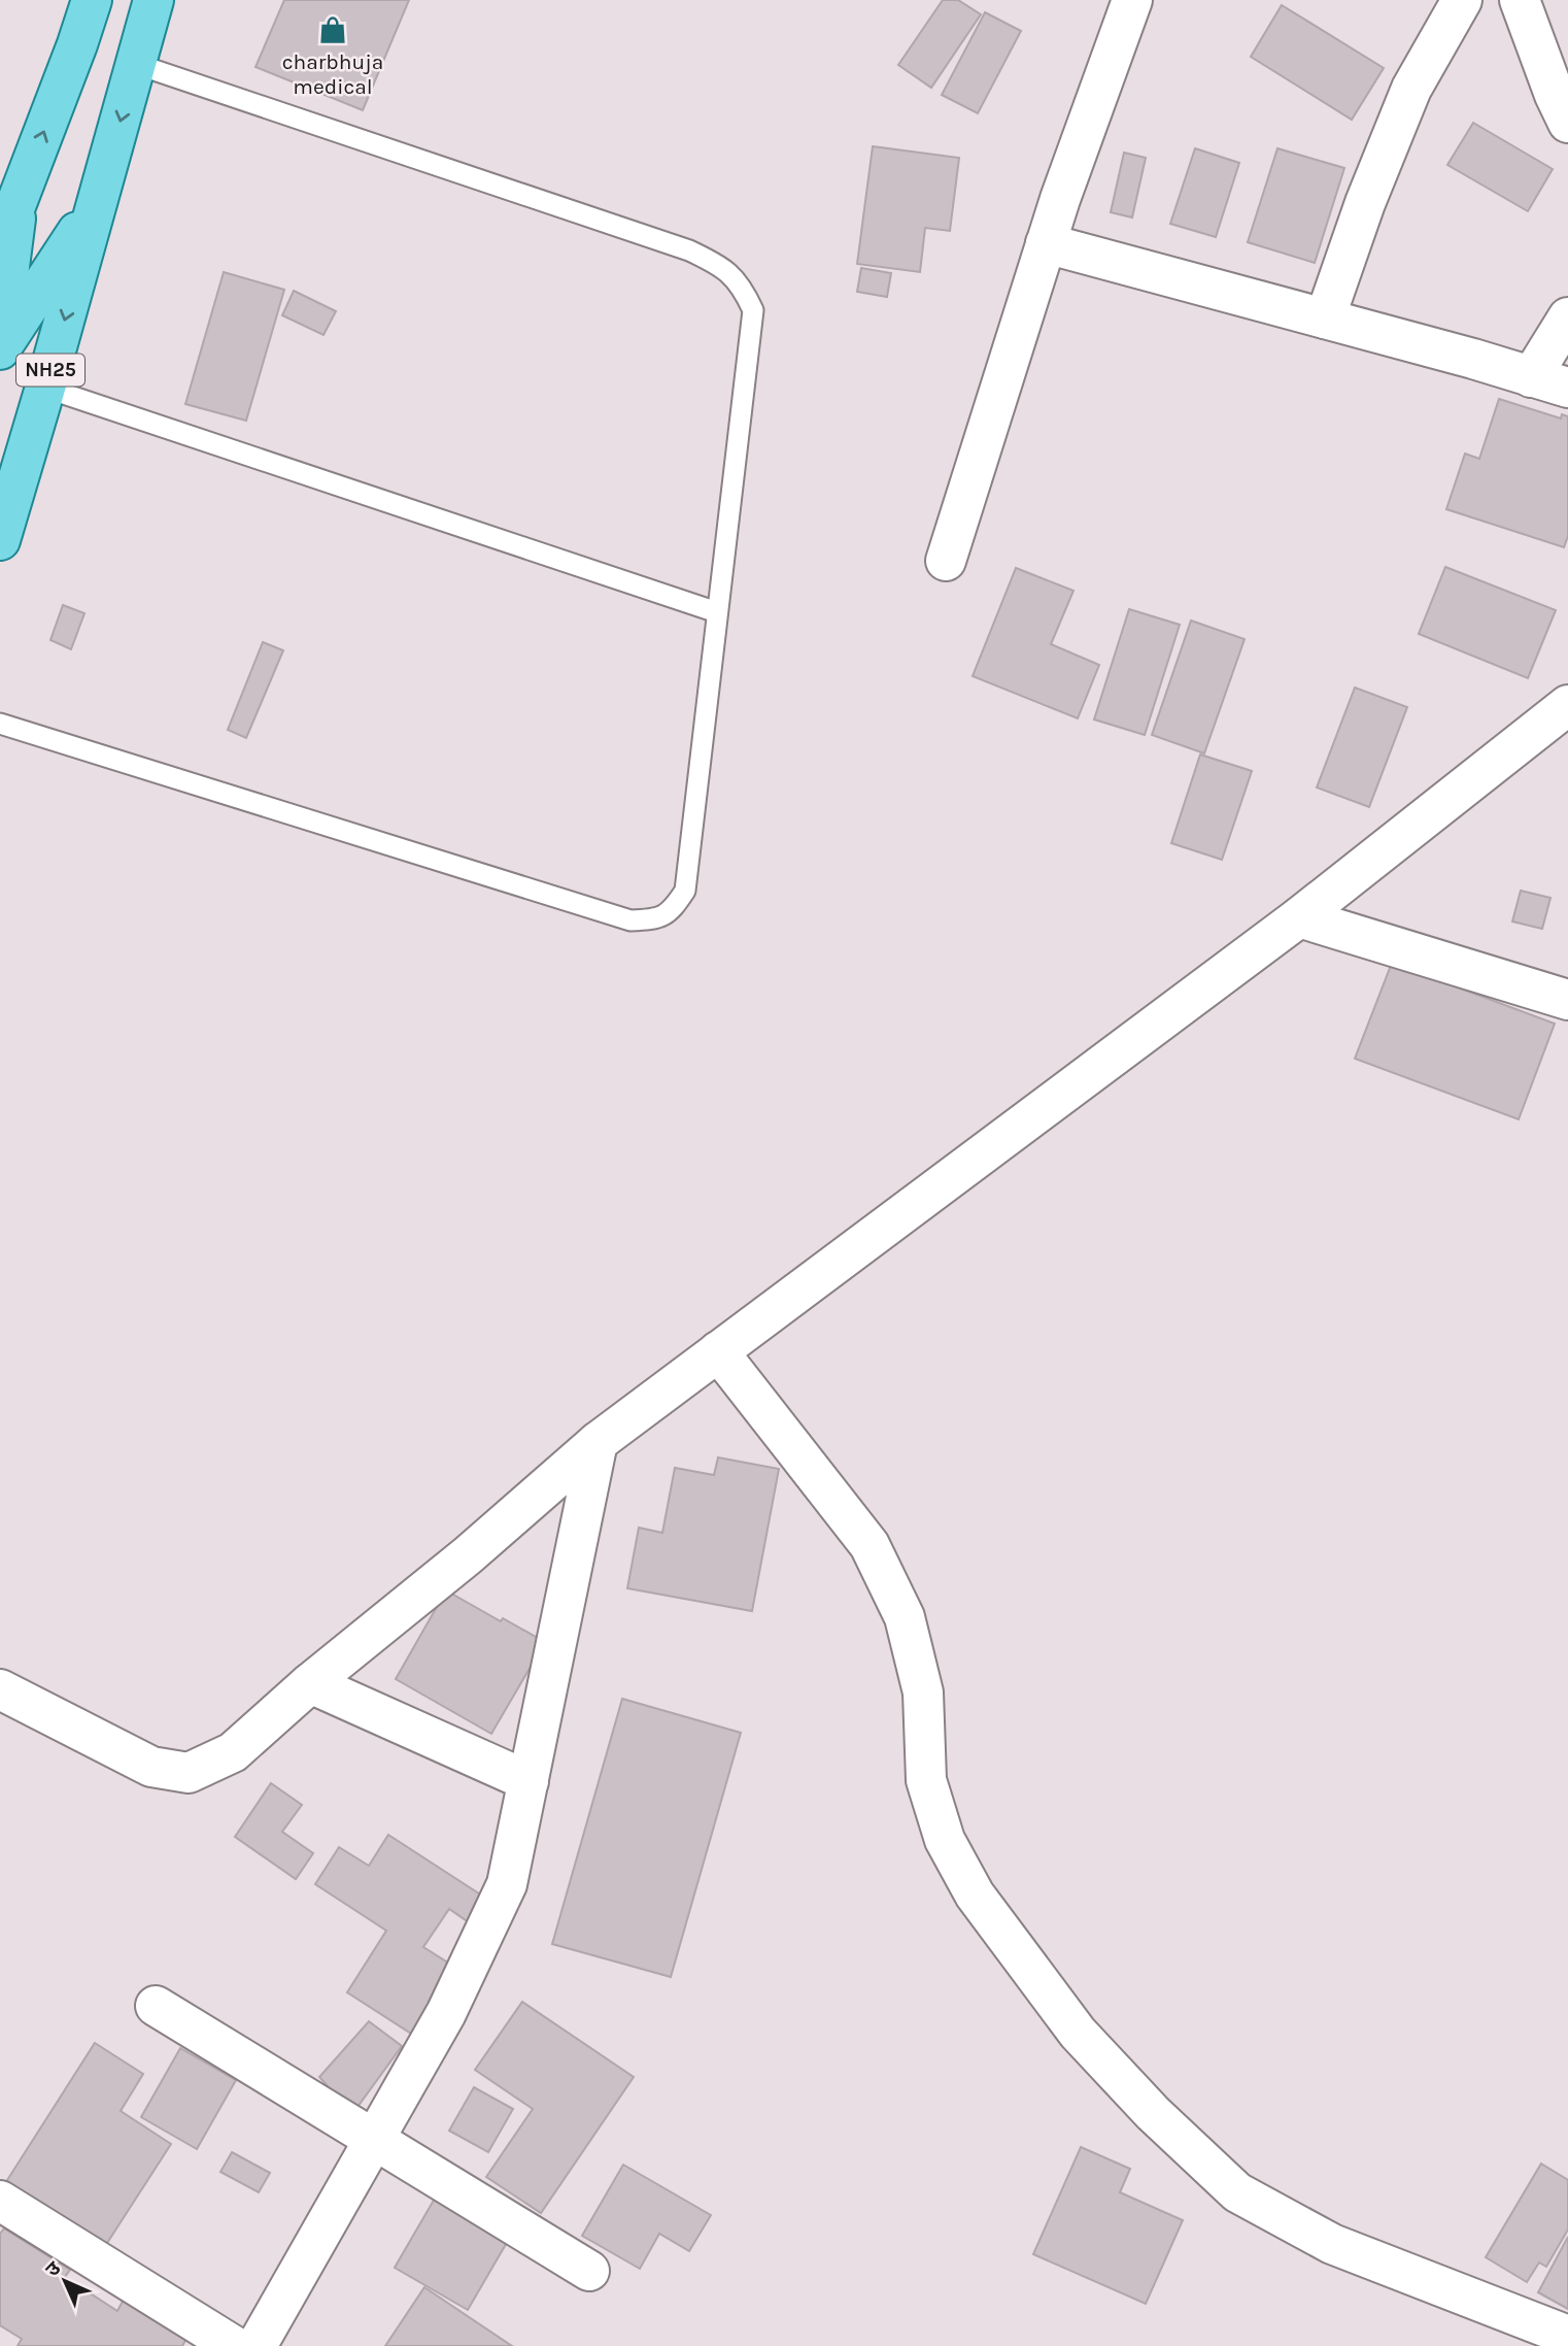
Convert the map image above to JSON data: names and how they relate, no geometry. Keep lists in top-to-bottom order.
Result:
{
  "streets": {
    "main road": ["NH25"]
  },
  "places": {
    "shop": ["charbhuja medical"]
  },
  "north": "top left"
}
